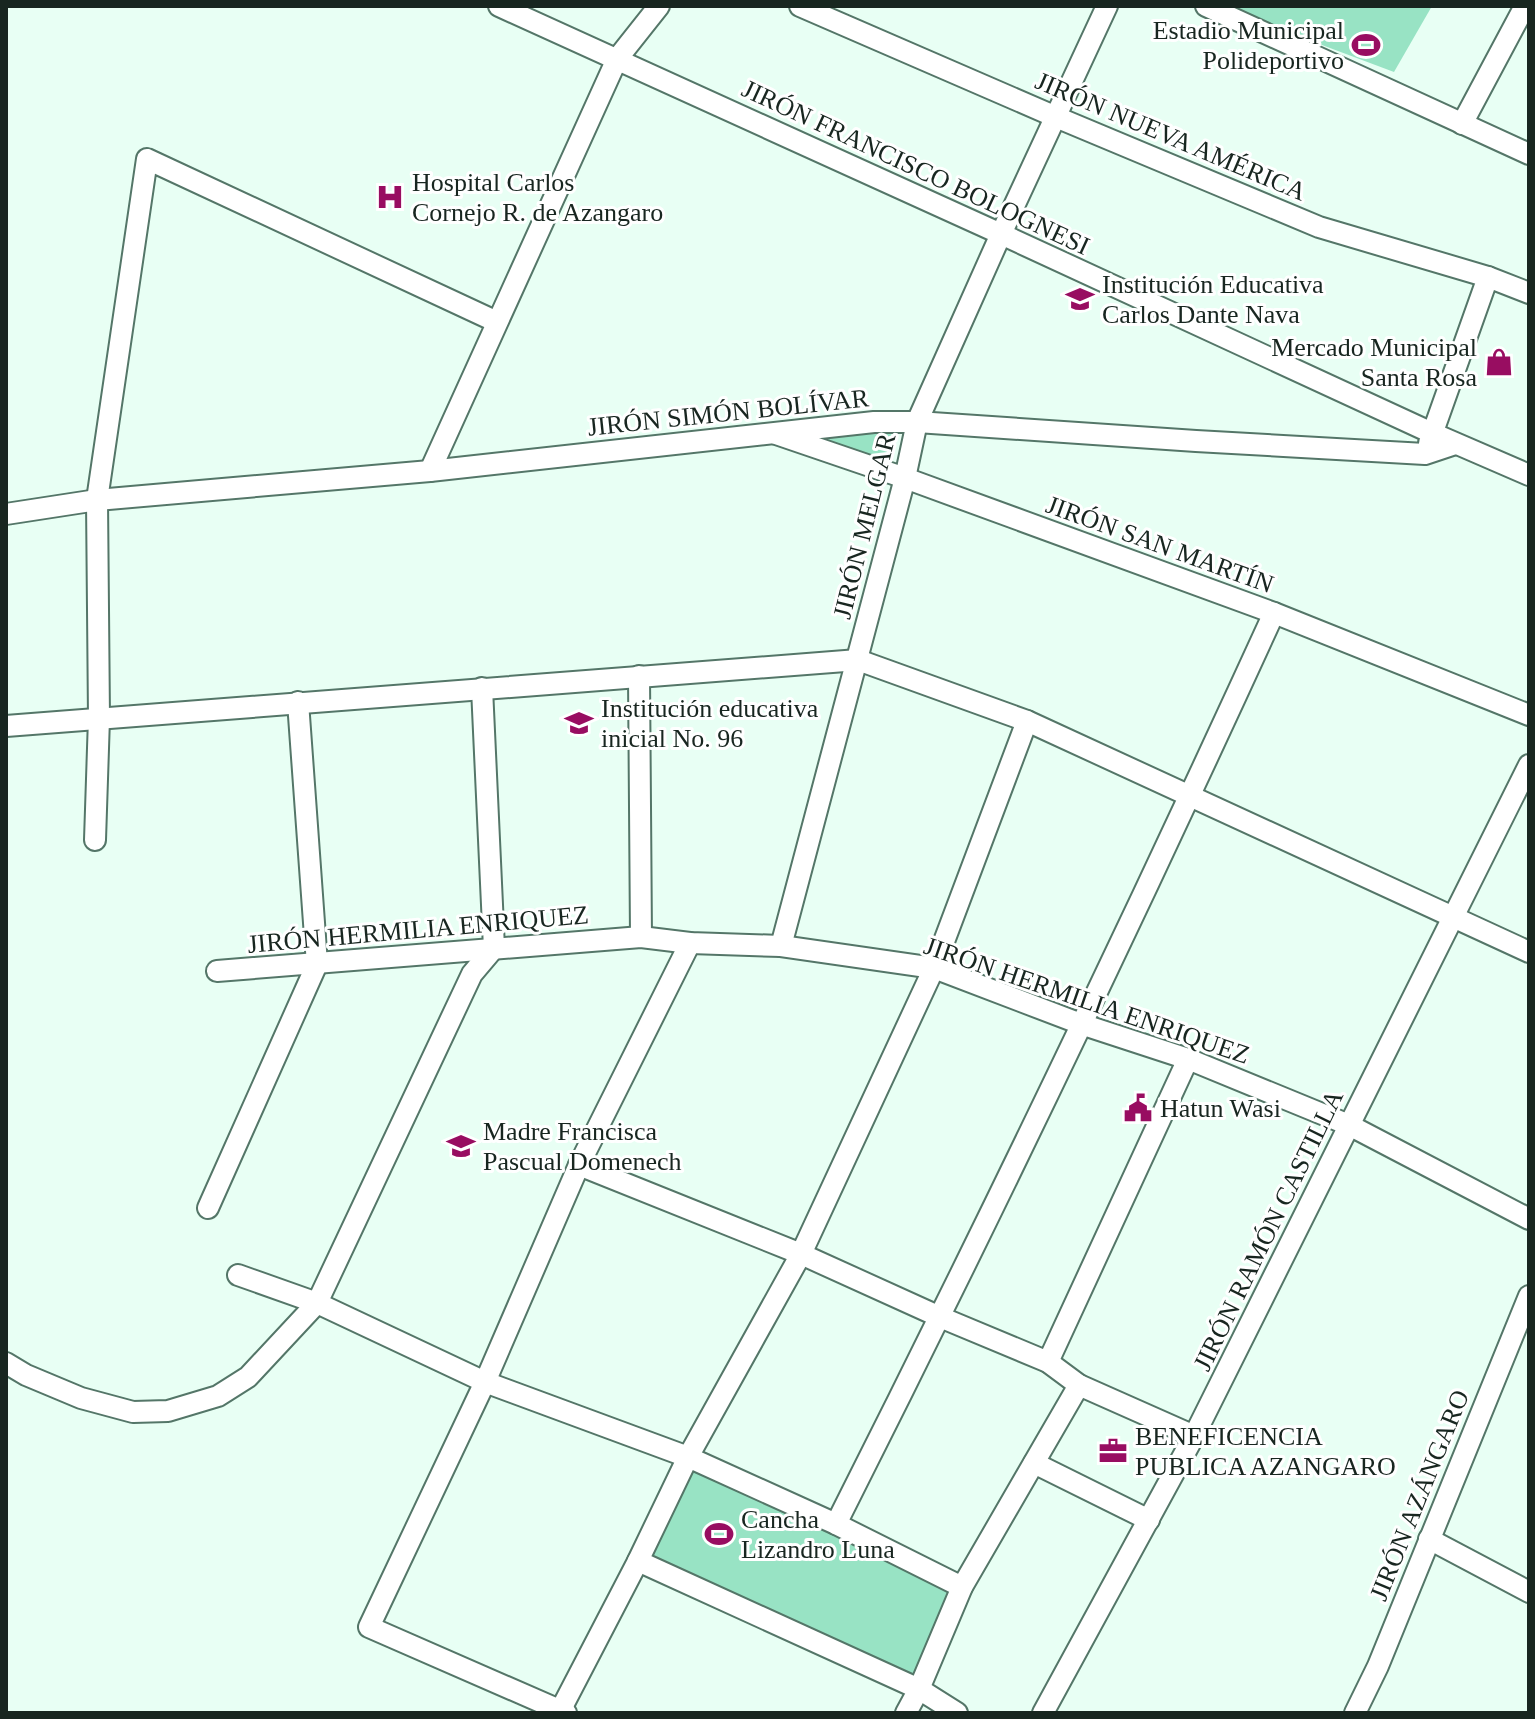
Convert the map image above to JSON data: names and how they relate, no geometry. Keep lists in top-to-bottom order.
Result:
{
  "streets": {
    "street": [
      "JIRÓN NUEVA AMÉRICA",
      "JIRÓN FRANCISCO BOLOGNESI",
      "JIRÓN SIMÓN BOLÍVAR",
      "JIRÓN MELGAR",
      "JIRÓN SAN MARTÍN",
      "JIRÓN HERMILIA ENRIQUEZ",
      "JIRÓN RAMÓN CASTILLA",
      "JIRÓN AZÁNGARO"
    ]
  },
  "crossings": [
    ["JIRÓN NUEVA AMÉRICA", "JIRÓN MELGAR"],
    ["JIRÓN FRANCISCO BOLOGNESI", "JIRÓN SIMÓN BOLÍVAR"],
    ["JIRÓN FRANCISCO BOLOGNESI", "JIRÓN MELGAR"],
    ["JIRÓN SIMÓN BOLÍVAR", "JIRÓN MELGAR"],
    ["JIRÓN SIMÓN BOLÍVAR", "JIRÓN SAN MARTÍN"],
    ["JIRÓN MELGAR", "JIRÓN SAN MARTÍN"],
    ["JIRÓN MELGAR", "JIRÓN HERMILIA ENRIQUEZ"],
    ["JIRÓN HERMILIA ENRIQUEZ", "JIRÓN RAMÓN CASTILLA"]
  ],
  "places": {
    "sports": ["Estadio Municipal Polideportivo", "Cancha Lizandro Luna"],
    "hospital": ["Hospital Carlos Cornejo R. de Azangaro"],
    "school or university": ["Institución Educativa Carlos Dante Nava", "Institución educativa inicial No. 96", "Madre Francisca Pascual Domenech"],
    "shop": ["Mercado Municipal Santa Rosa"],
    "public building": ["Hatun Wasi"],
    "office": ["BENEFICENCIA PUBLICA AZANGARO"]
  }
}
